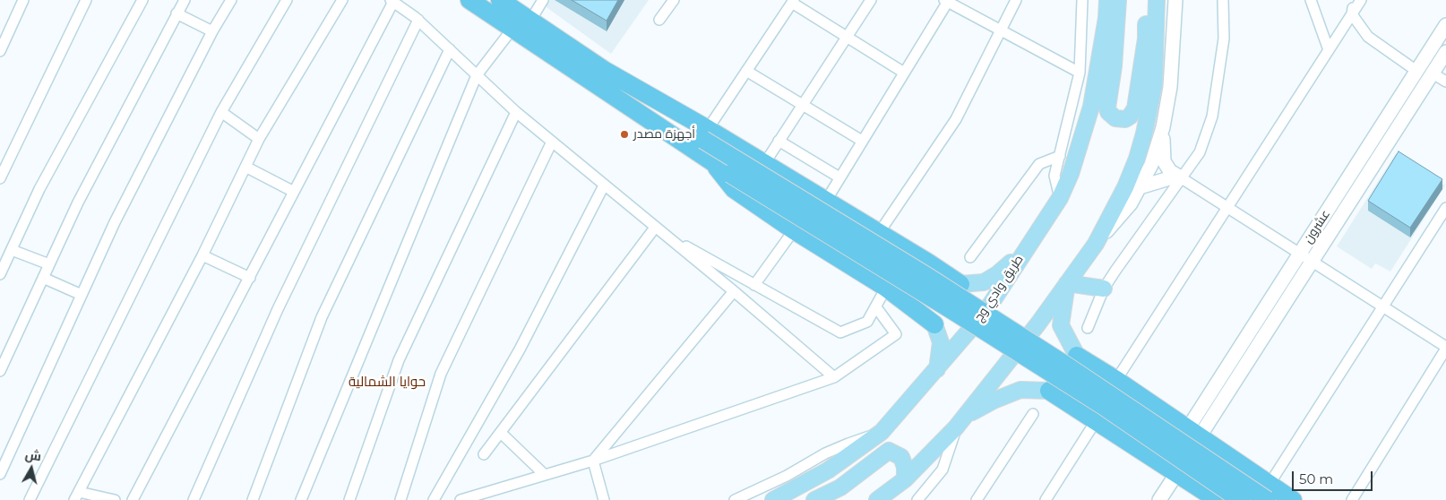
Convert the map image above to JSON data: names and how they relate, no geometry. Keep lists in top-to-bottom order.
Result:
{
  "streets": {
    "main road": ["طريق وادي وج"],
    "street": ["عشرون"]
  },
  "districts": ["حوايا الشمالية"],
  "places": ["أجهزة مصدر"],
  "scale_bar": "50 m",
  "north": "top"
}
